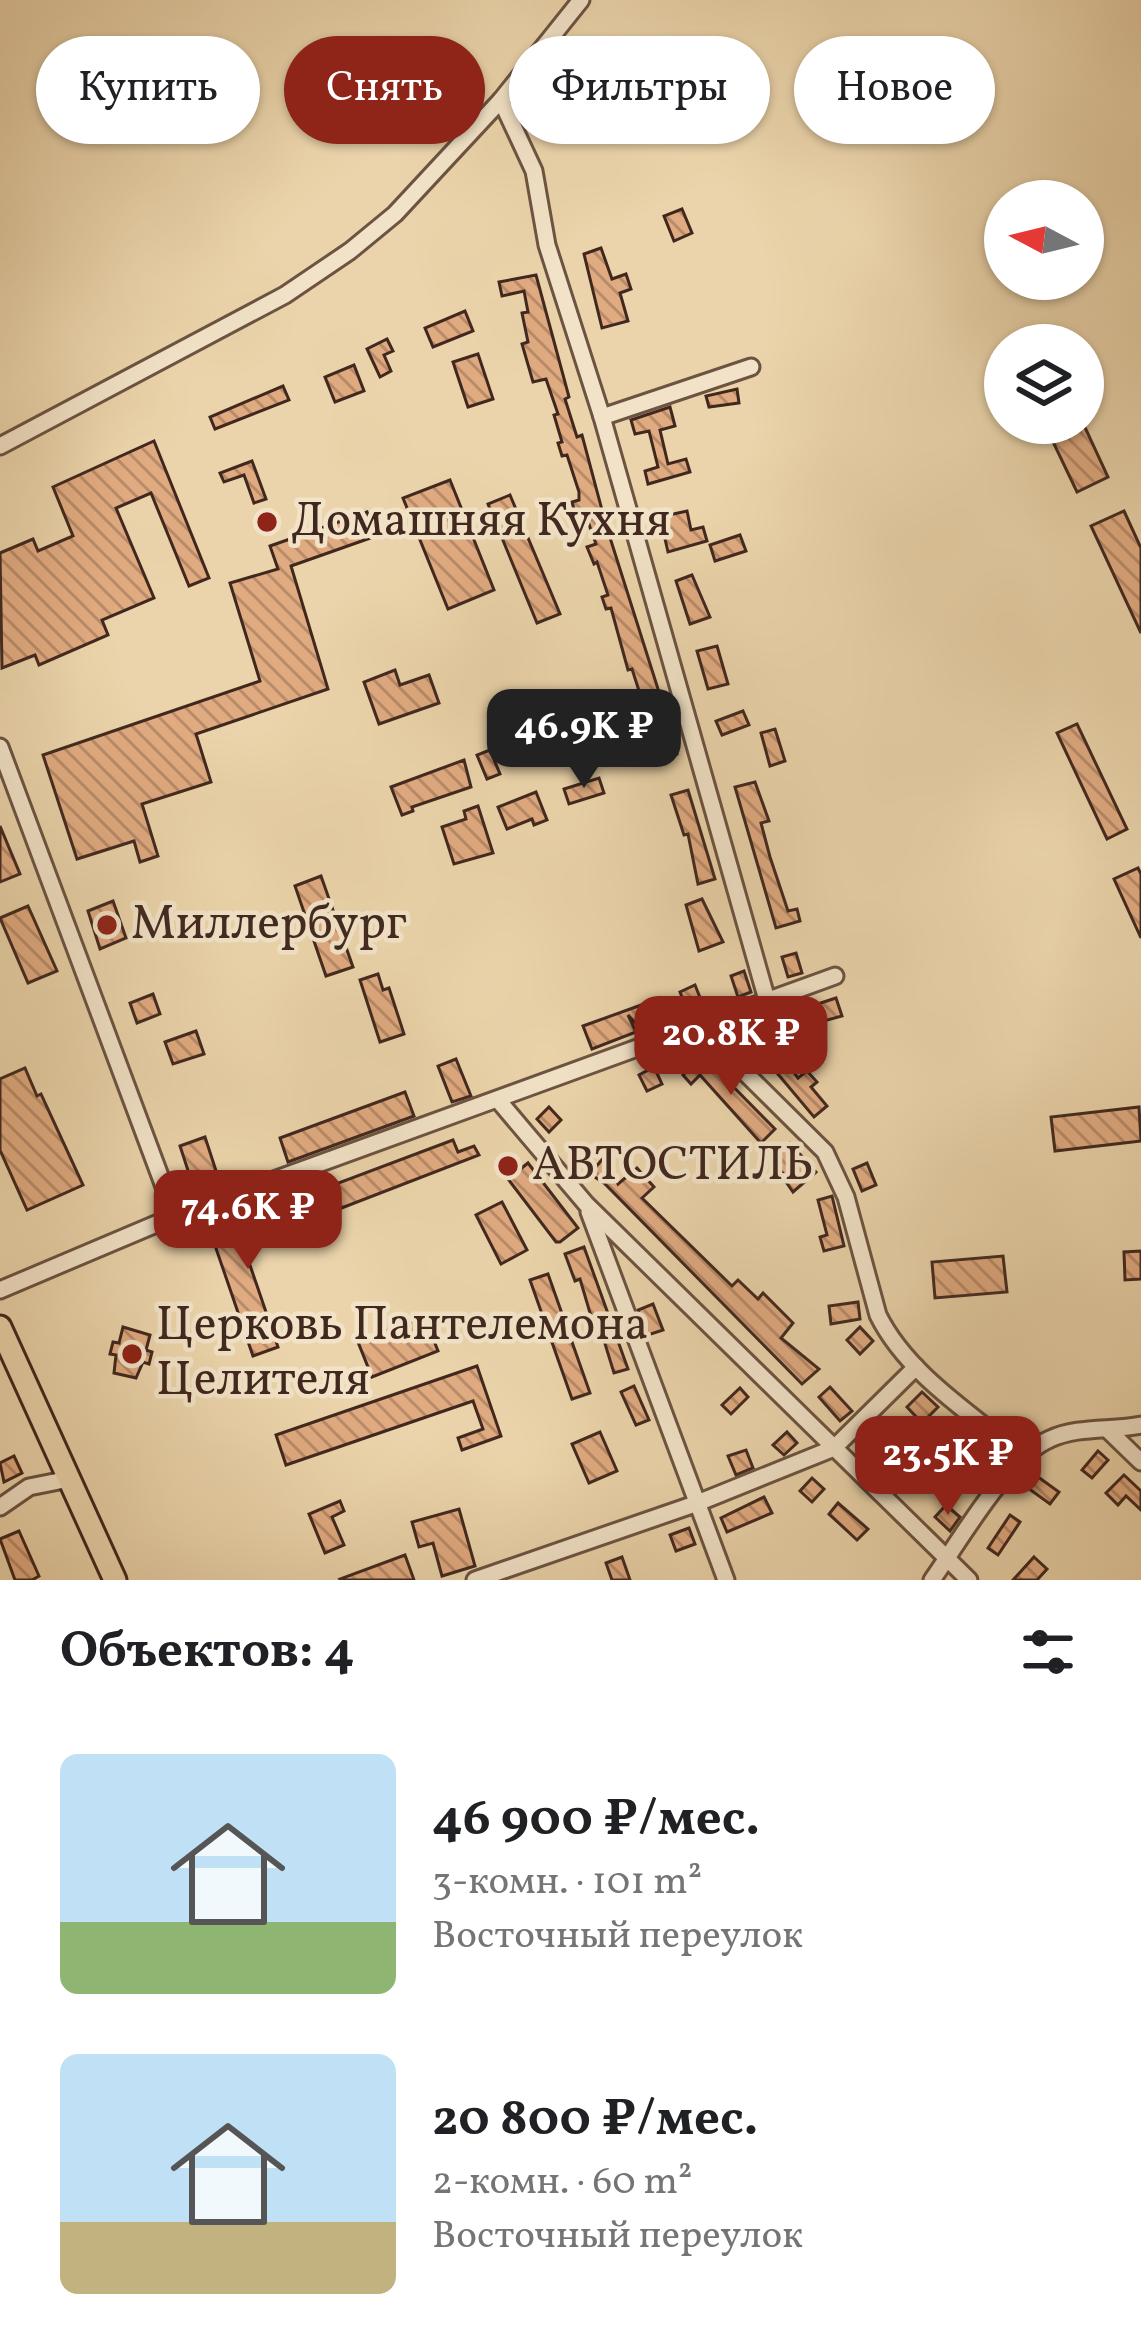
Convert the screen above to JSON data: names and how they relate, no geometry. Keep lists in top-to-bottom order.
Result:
{
  "places": [
    "Домашняя Кухня",
    "Миллербург",
    "АВТОСТИЛЬ",
    "Церковь Пантелемона Целителя"
  ],
  "north": "left",
  "page": {
    "chip": [
      "Купить",
      "Снять",
      "Фильтры",
      "Новое"
    ],
    "price": [
      "46.9K ₽",
      "20.8K ₽",
      "74.6K ₽",
      "23.5K ₽"
    ],
    "heading": "Объектов: 4",
    "list": [
      {
        "name": "46 900 ₽/мес.",
        "note": "3-комн. · 101 m² · Восточный переулок"
      },
      {
        "name": "20 800 ₽/мес.",
        "note": "2-комн. · 60 m² · Восточный переулок"
      }
    ]
  }
}
